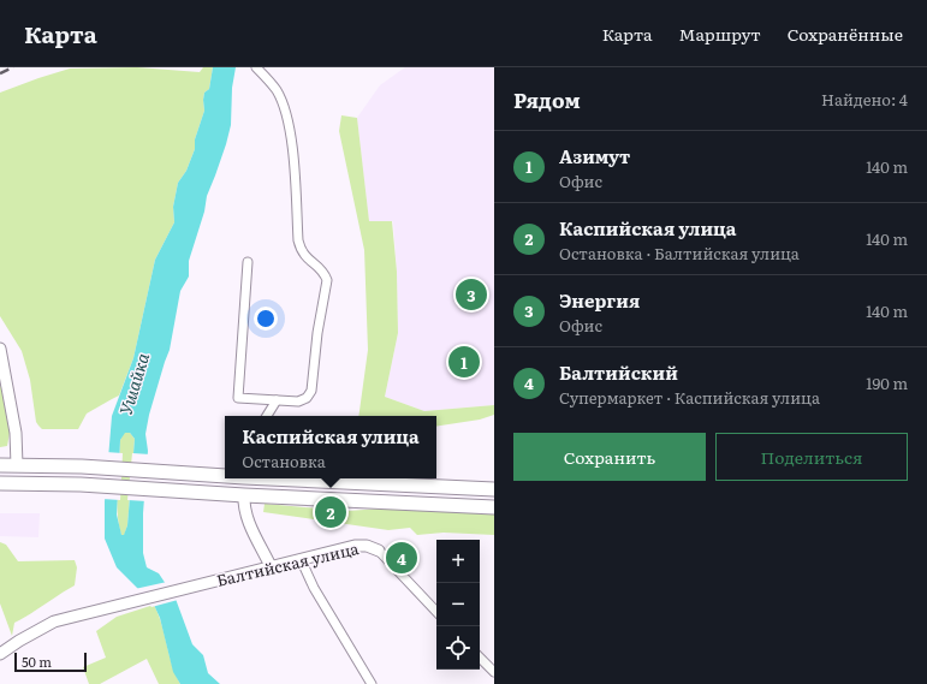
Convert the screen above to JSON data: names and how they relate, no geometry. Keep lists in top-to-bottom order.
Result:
{
  "streets": {
    "street": ["Балтийская улица"]
  },
  "water": ["Ушайка"],
  "scale_bar": "50 m",
  "page": {
    "header": "Карта",
    "nav": ["Карта", "Маршрут", "Сохранённые"],
    "heading": ["Рядом", "Найдено: 4"],
    "list": [
      {
        "mark": "1",
        "name": "Азимут",
        "note": "Офис",
        "value": "140 m"
      },
      {
        "mark": "2",
        "name": "Каспийская улица",
        "note": "Остановка · Балтийская улица",
        "value": "140 m"
      },
      {
        "mark": "3",
        "name": "Энергия",
        "note": "Офис",
        "value": "140 m"
      },
      {
        "mark": "4",
        "name": "Балтийский",
        "note": "Супермаркет · Каспийская улица",
        "value": "190 m"
      }
    ],
    "pins": [
      "3",
      "1",
      "2",
      "4"
    ],
    "popup": ["Каспийская улица", "Остановка"],
    "buttons": ["Сохранить", "Поделиться"],
    "map_buttons": ["+", "−"],
    "scale": "50 m"
  }
}
